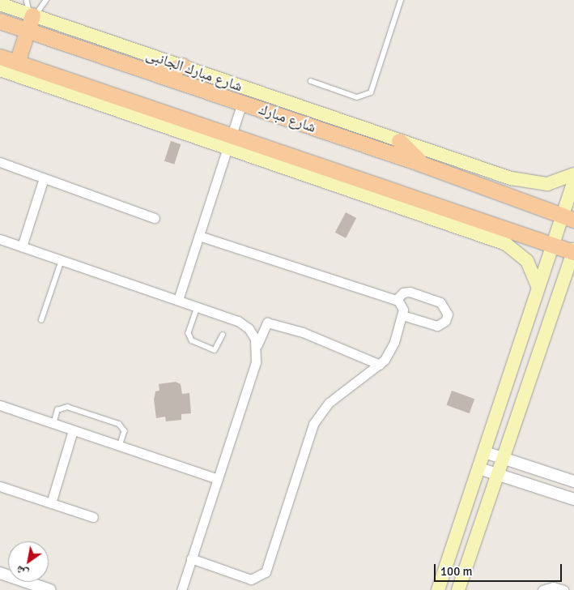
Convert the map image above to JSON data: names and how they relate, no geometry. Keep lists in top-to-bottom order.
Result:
{
  "streets": {
    "main road": ["شارع مبارك الجانبى", "شارع مبارك"]
  },
  "scale_bar": "100 m",
  "north": "bottom left"
}
